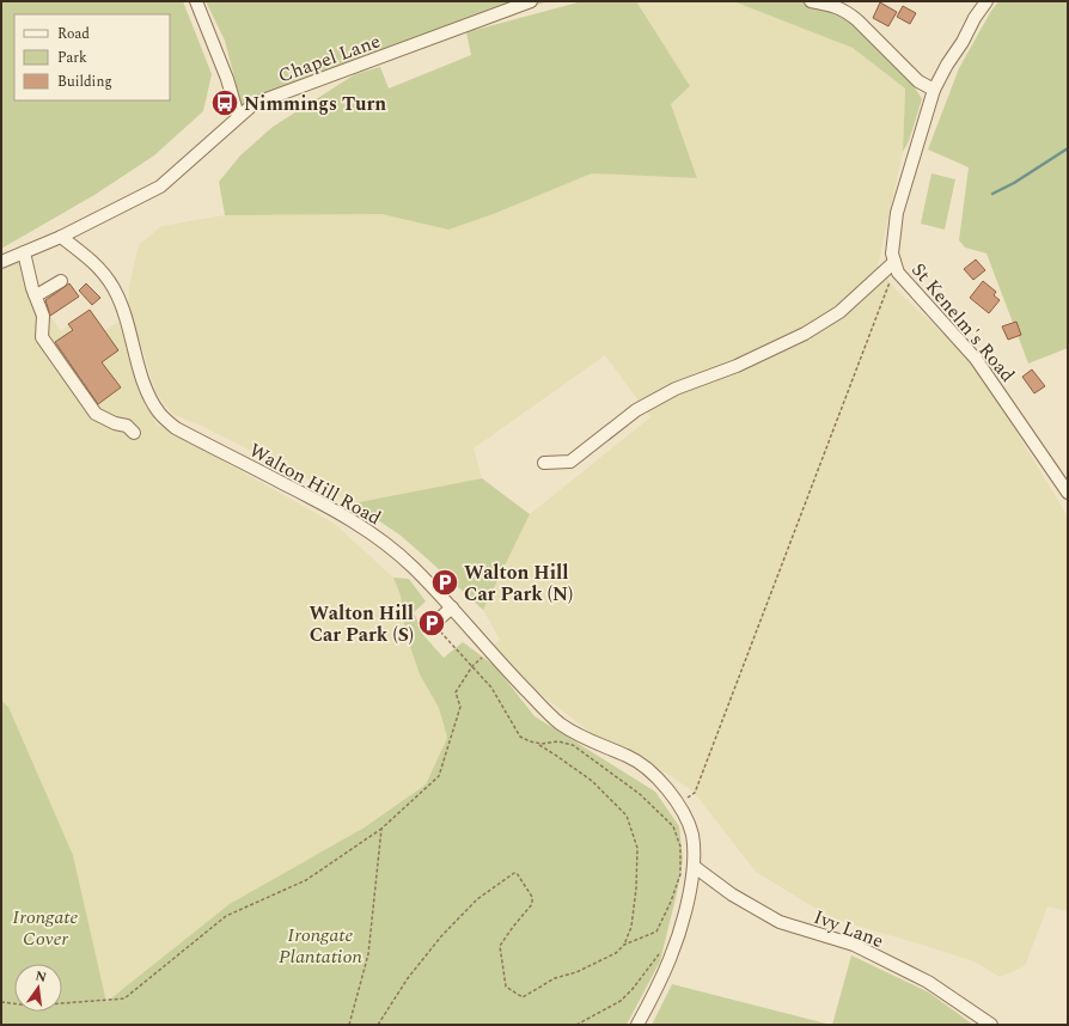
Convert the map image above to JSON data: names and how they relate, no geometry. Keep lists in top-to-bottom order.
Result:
{
  "streets": {
    "street": [
      "Chapel Lane",
      "St Kenelm's Road",
      "Walton Hill Road",
      "Ivy Lane"
    ]
  },
  "crossings": [
    ["Chapel Lane", "Walton Hill Road"],
    ["Walton Hill Road", "Ivy Lane"]
  ],
  "parks": ["Irongate Cover", "Irongate Plantation"],
  "places": {
    "bus stop": ["Nimmings Turn"],
    "parking": ["Walton Hill Car Park (N)", "Walton Hill Car Park (S)"]
  },
  "legend": ["Road", "Park", "Building"],
  "north": "top"
}
